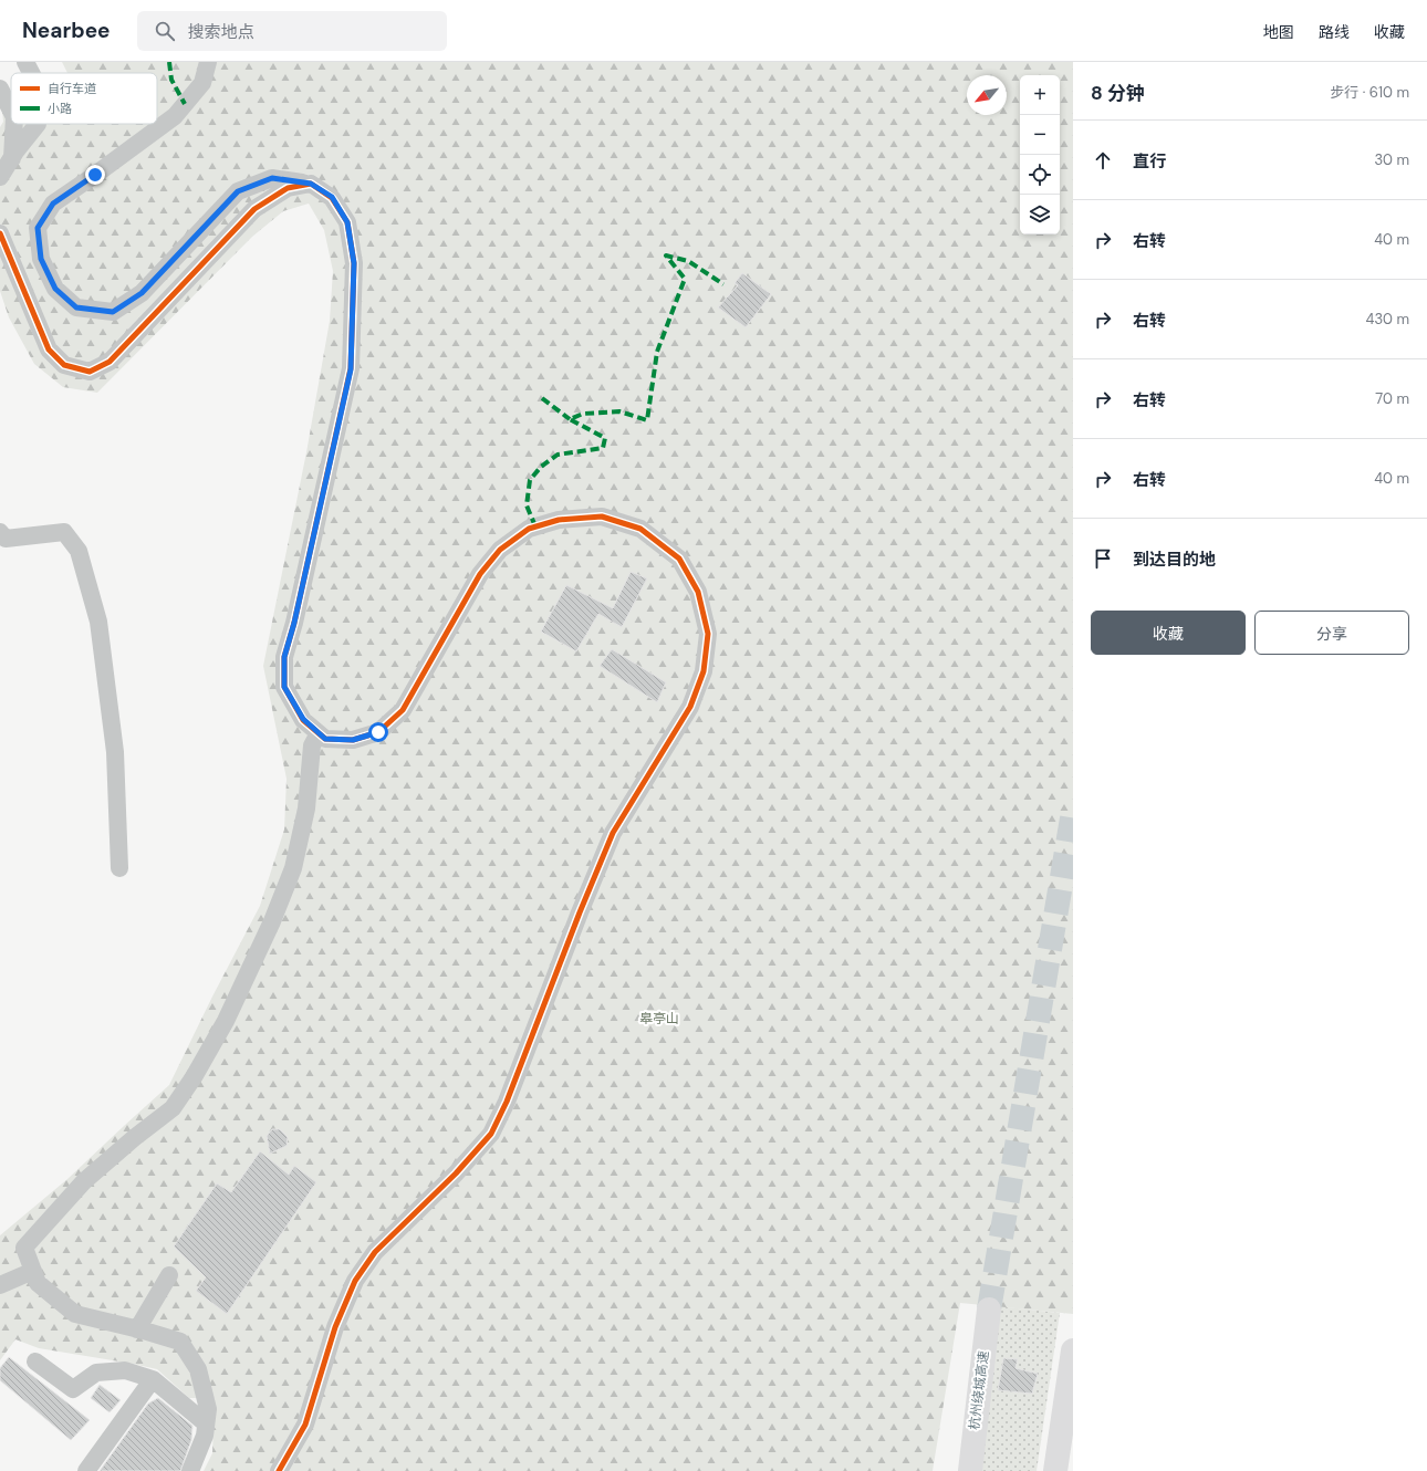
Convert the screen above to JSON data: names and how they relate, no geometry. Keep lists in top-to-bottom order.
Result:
{
  "streets": {
    "highway": ["杭州绕城高速"]
  },
  "parks": ["皋亭山"],
  "legend": ["自行车道", "小路"],
  "north": "bottom left",
  "page": {
    "header": "Nearbee",
    "search": "搜索地点",
    "nav": ["地图", "路线", "收藏"],
    "heading": ["8 分钟", "步行 · 610 m"],
    "map_buttons": ["+", "−"],
    "list": [
      ["直行", "30 m"],
      ["右转", "40 m"],
      ["右转", "430 m"],
      ["右转", "70 m"],
      ["右转", "40 m"],
      "到达目的地"
    ],
    "buttons": ["收藏", "分享"]
  }
}
